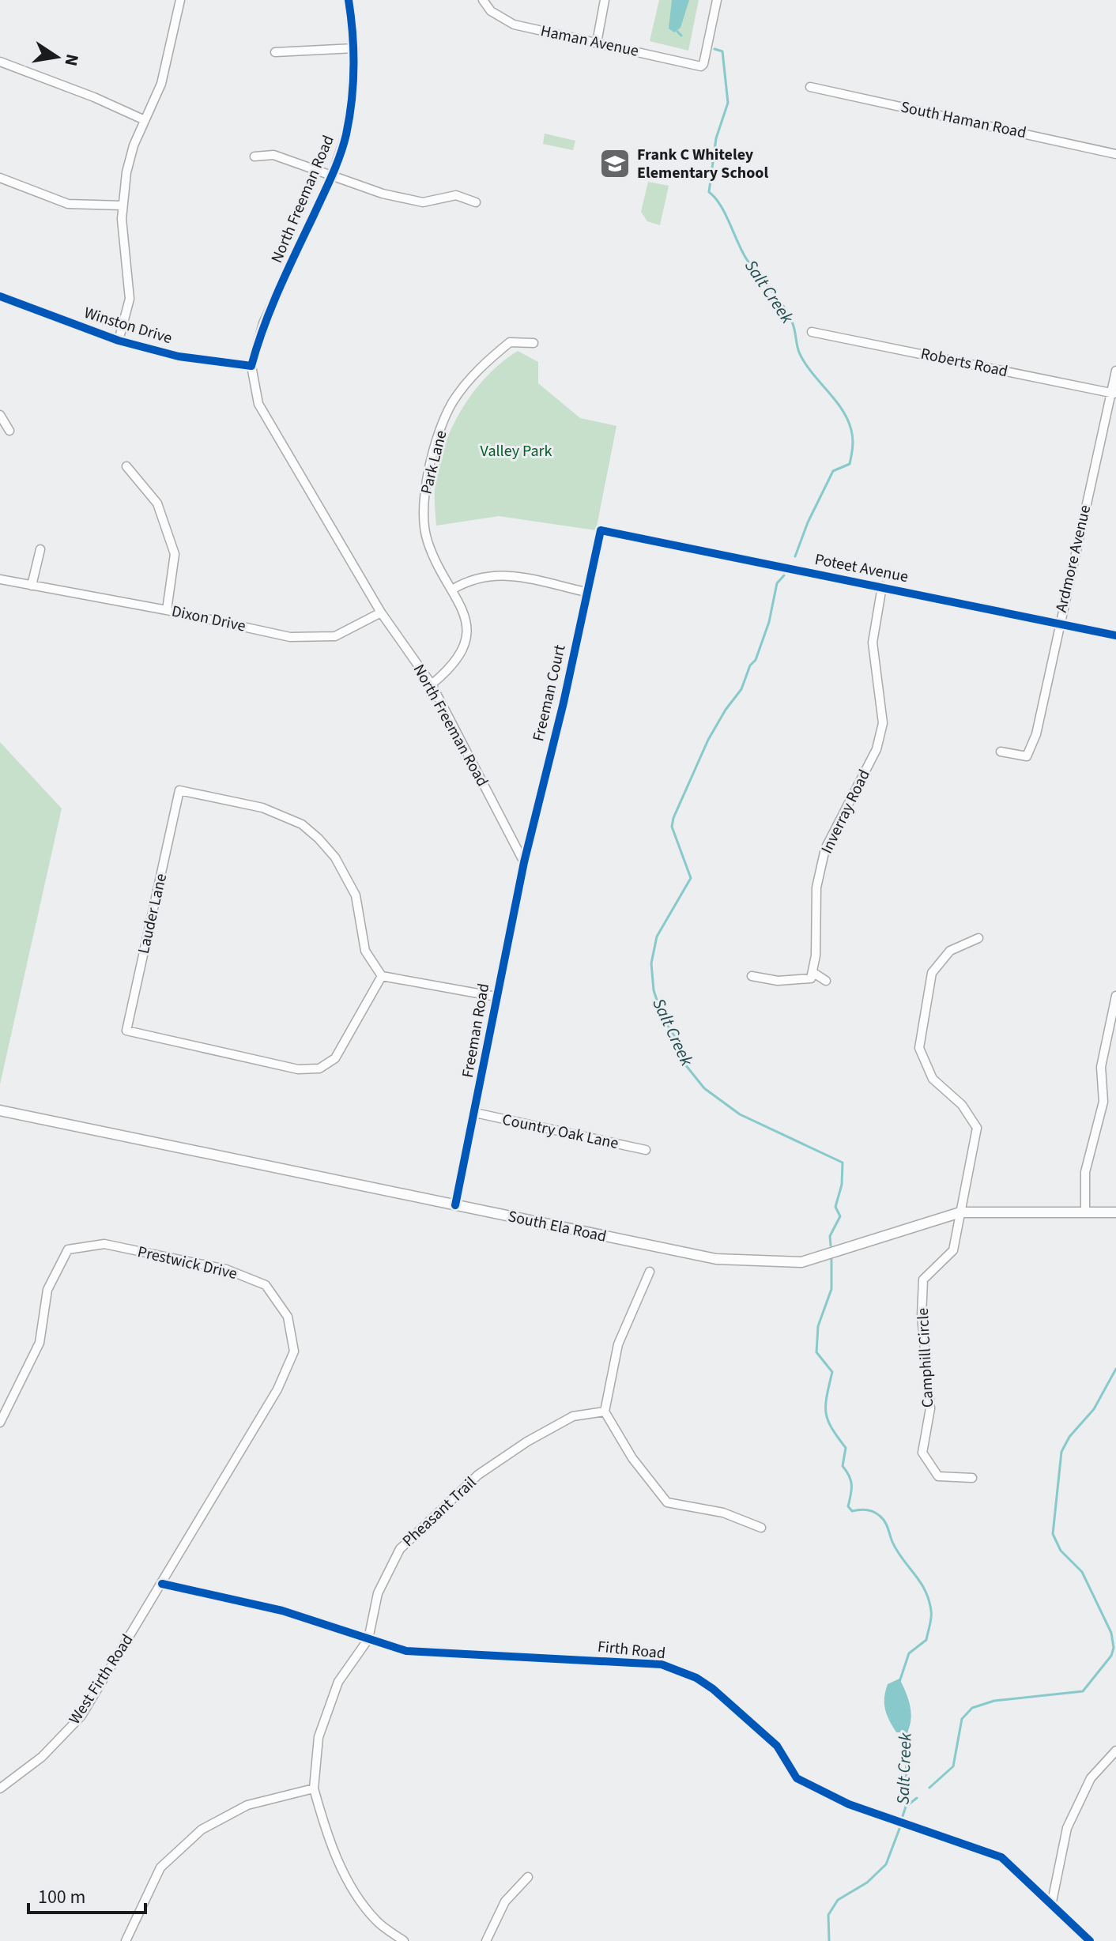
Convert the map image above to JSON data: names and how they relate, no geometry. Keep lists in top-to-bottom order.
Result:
{
  "streets": {
    "main road": ["South Ela Road"],
    "street": [
      "Haman Avenue",
      "South Haman Road",
      "North Freeman Road",
      "Winston Drive",
      "Roberts Road",
      "Park Lane",
      "Ardmore Avenue",
      "Poteet Avenue",
      "Dixon Drive",
      "Freeman Court",
      "Inverray Road",
      "Lauder Lane",
      "Freeman Road",
      "Country Oak Lane",
      "Prestwick Drive",
      "Camphill Circle",
      "Pheasant Trail",
      "Firth Road",
      "West Firth Road"
    ]
  },
  "crossings": [
    ["North Freeman Road", "Winston Drive"],
    ["North Freeman Road", "Park Lane"],
    ["North Freeman Road", "Dixon Drive"],
    ["North Freeman Road", "Freeman Court"],
    ["North Freeman Road", "Freeman Road"],
    ["Roberts Road", "Ardmore Avenue"],
    ["Ardmore Avenue", "Poteet Avenue"],
    ["Poteet Avenue", "Freeman Court"],
    ["Poteet Avenue", "Inverray Road"],
    ["Freeman Court", "Freeman Road"],
    ["Freeman Road", "Country Oak Lane"],
    ["Freeman Road", "South Ela Road"],
    ["South Ela Road", "Camphill Circle"],
    ["Prestwick Drive", "Firth Road"],
    ["Prestwick Drive", "West Firth Road"],
    ["Pheasant Trail", "Firth Road"],
    ["Firth Road", "West Firth Road"]
  ],
  "water": ["Salt Creek"],
  "parks": ["Valley Park"],
  "places": {
    "school or university": ["Frank C Whiteley Elementary School"]
  },
  "scale_bar": "100 m",
  "north": "right"
}
